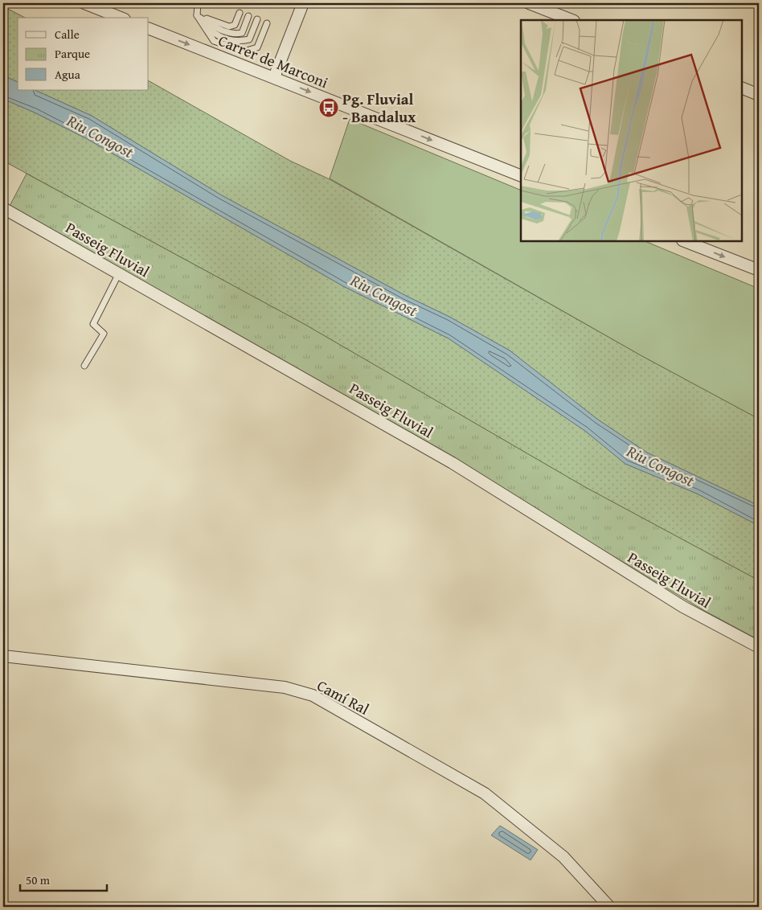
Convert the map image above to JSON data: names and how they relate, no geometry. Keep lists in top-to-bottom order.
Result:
{
  "streets": {
    "street": ["Carrer de Marconi", "Passeig Fluvial", "Camí Ral"]
  },
  "one_way": ["Carrer de Marconi"],
  "water": ["Riu Congost"],
  "places": {
    "bus stop": ["Pg. Fluvial - Bandalux"]
  },
  "legend": ["Calle", "Parque", "Agua"],
  "scale_bar": "50 m"
}
